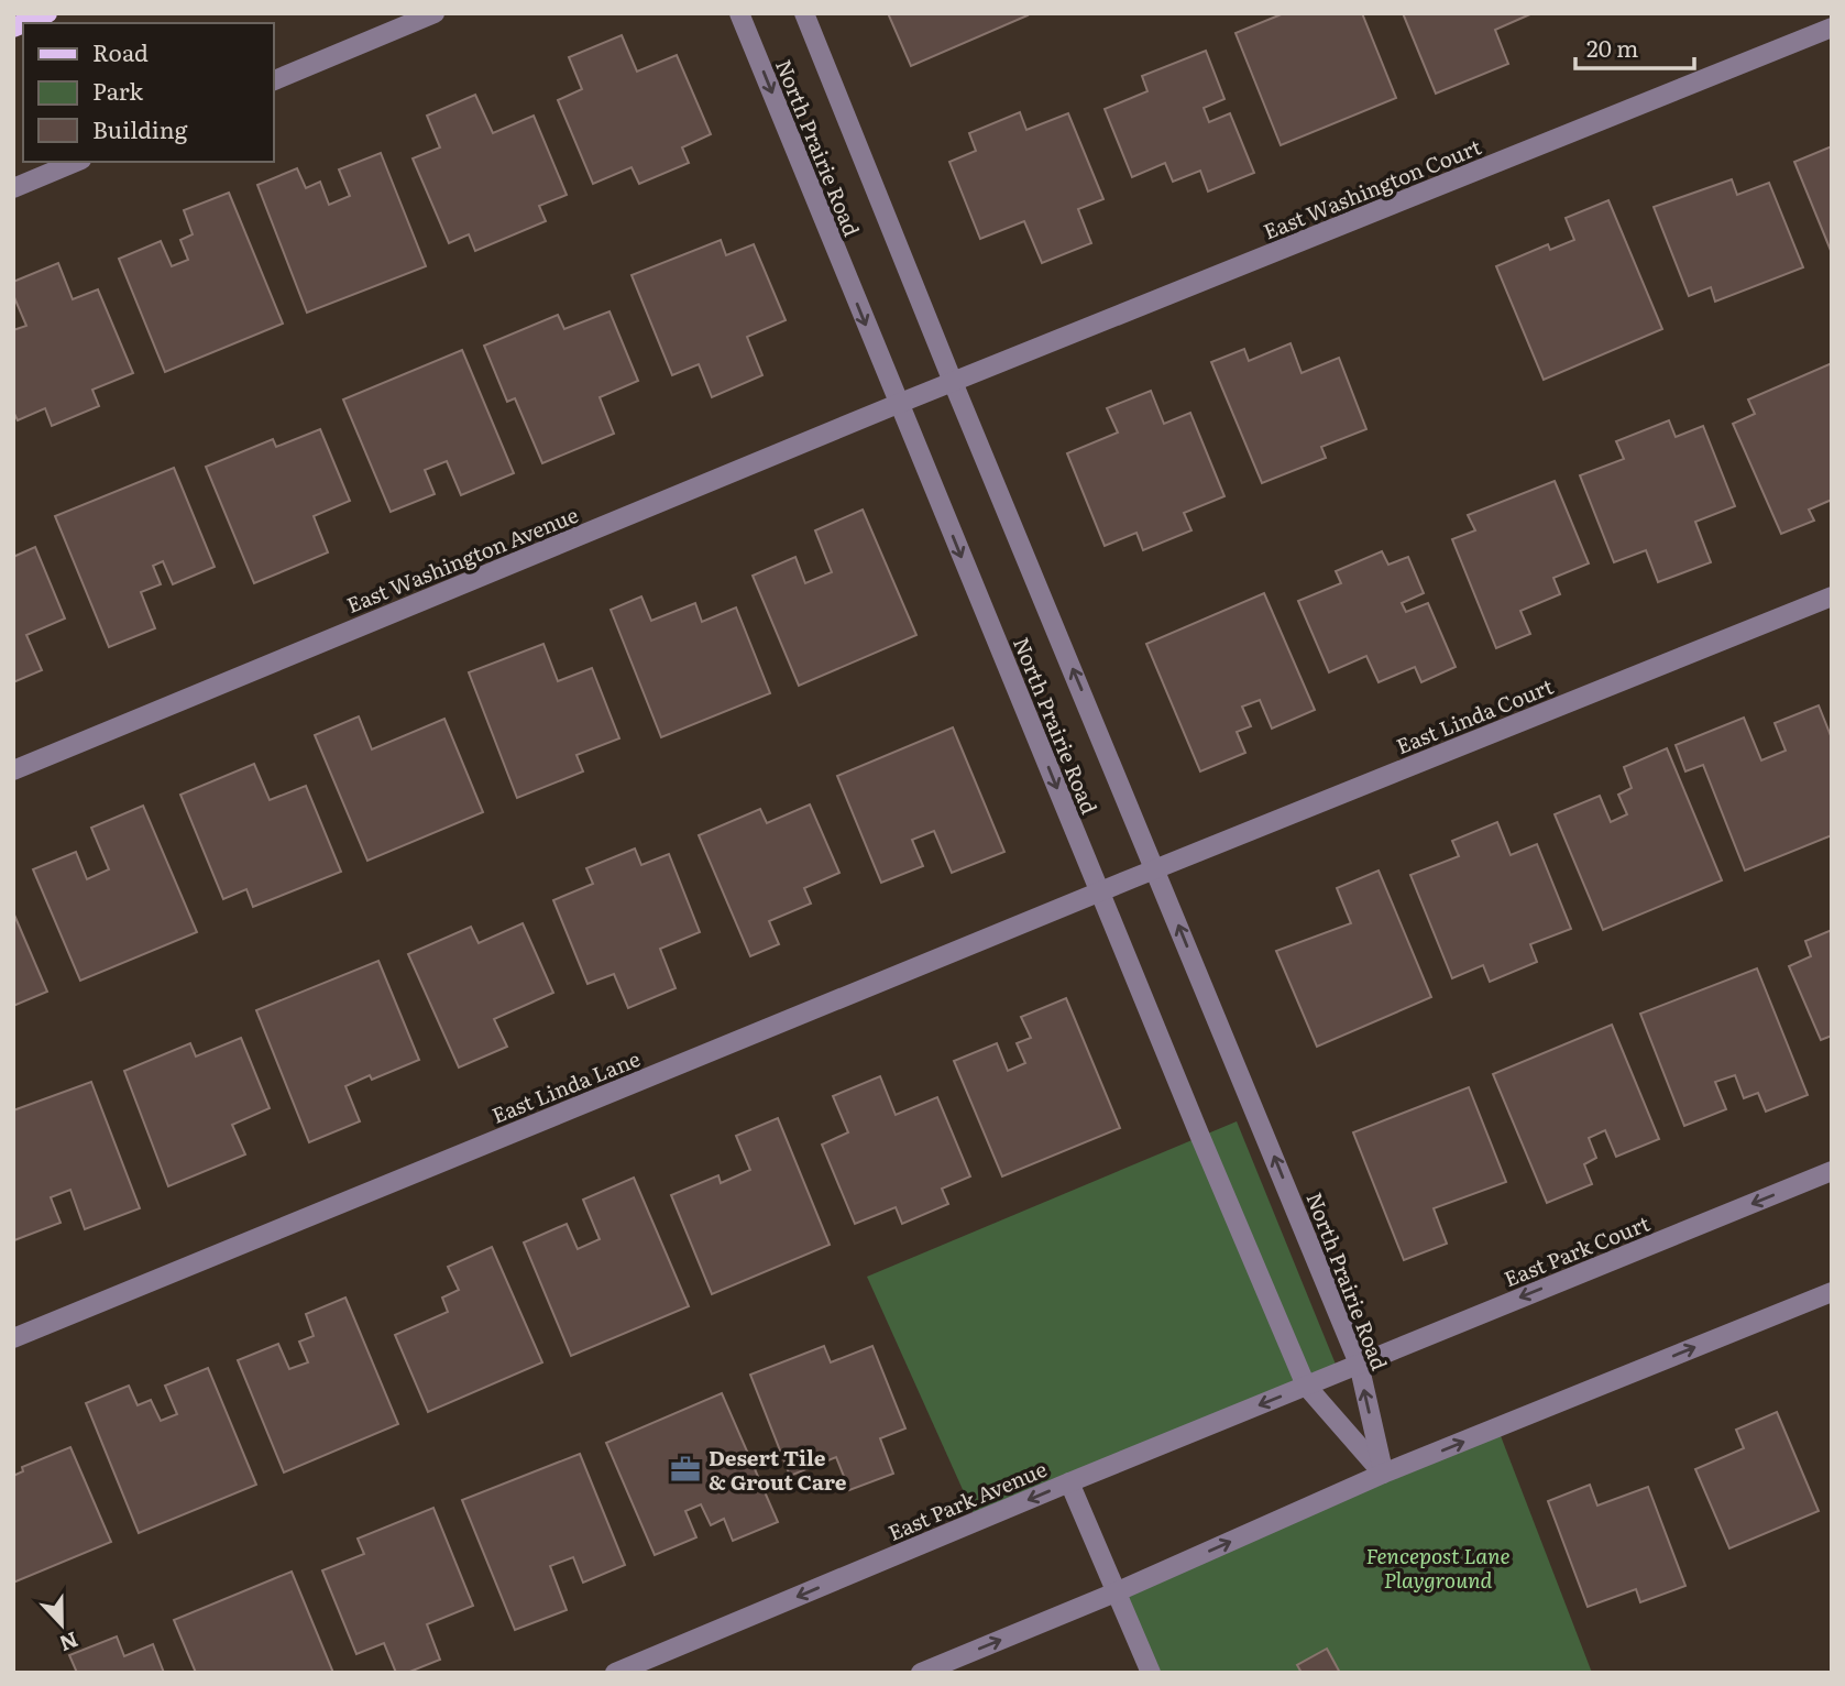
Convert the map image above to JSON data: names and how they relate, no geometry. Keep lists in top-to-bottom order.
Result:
{
  "streets": {
    "street": [
      "North Prairie Road",
      "East Washington Court",
      "East Washington Avenue",
      "East Linda Court",
      "East Linda Lane",
      "East Park Court",
      "East Park Avenue"
    ]
  },
  "crossings": [
    ["North Prairie Road", "East Washington Court"],
    ["North Prairie Road", "East Washington Avenue"],
    ["North Prairie Road", "East Linda Court"],
    ["North Prairie Road", "East Linda Lane"],
    ["North Prairie Road", "East Park Court"],
    ["North Prairie Road", "East Park Avenue"],
    ["East Washington Court", "East Washington Avenue"],
    ["East Linda Court", "East Linda Lane"],
    ["East Park Court", "East Park Avenue"]
  ],
  "parks": ["Fencepost Lane Playground"],
  "places": {
    "office": ["Desert Tile & Grout Care"]
  },
  "legend": ["Road", "Park", "Building"],
  "scale_bar": "20 m",
  "north": "bottom"
}
